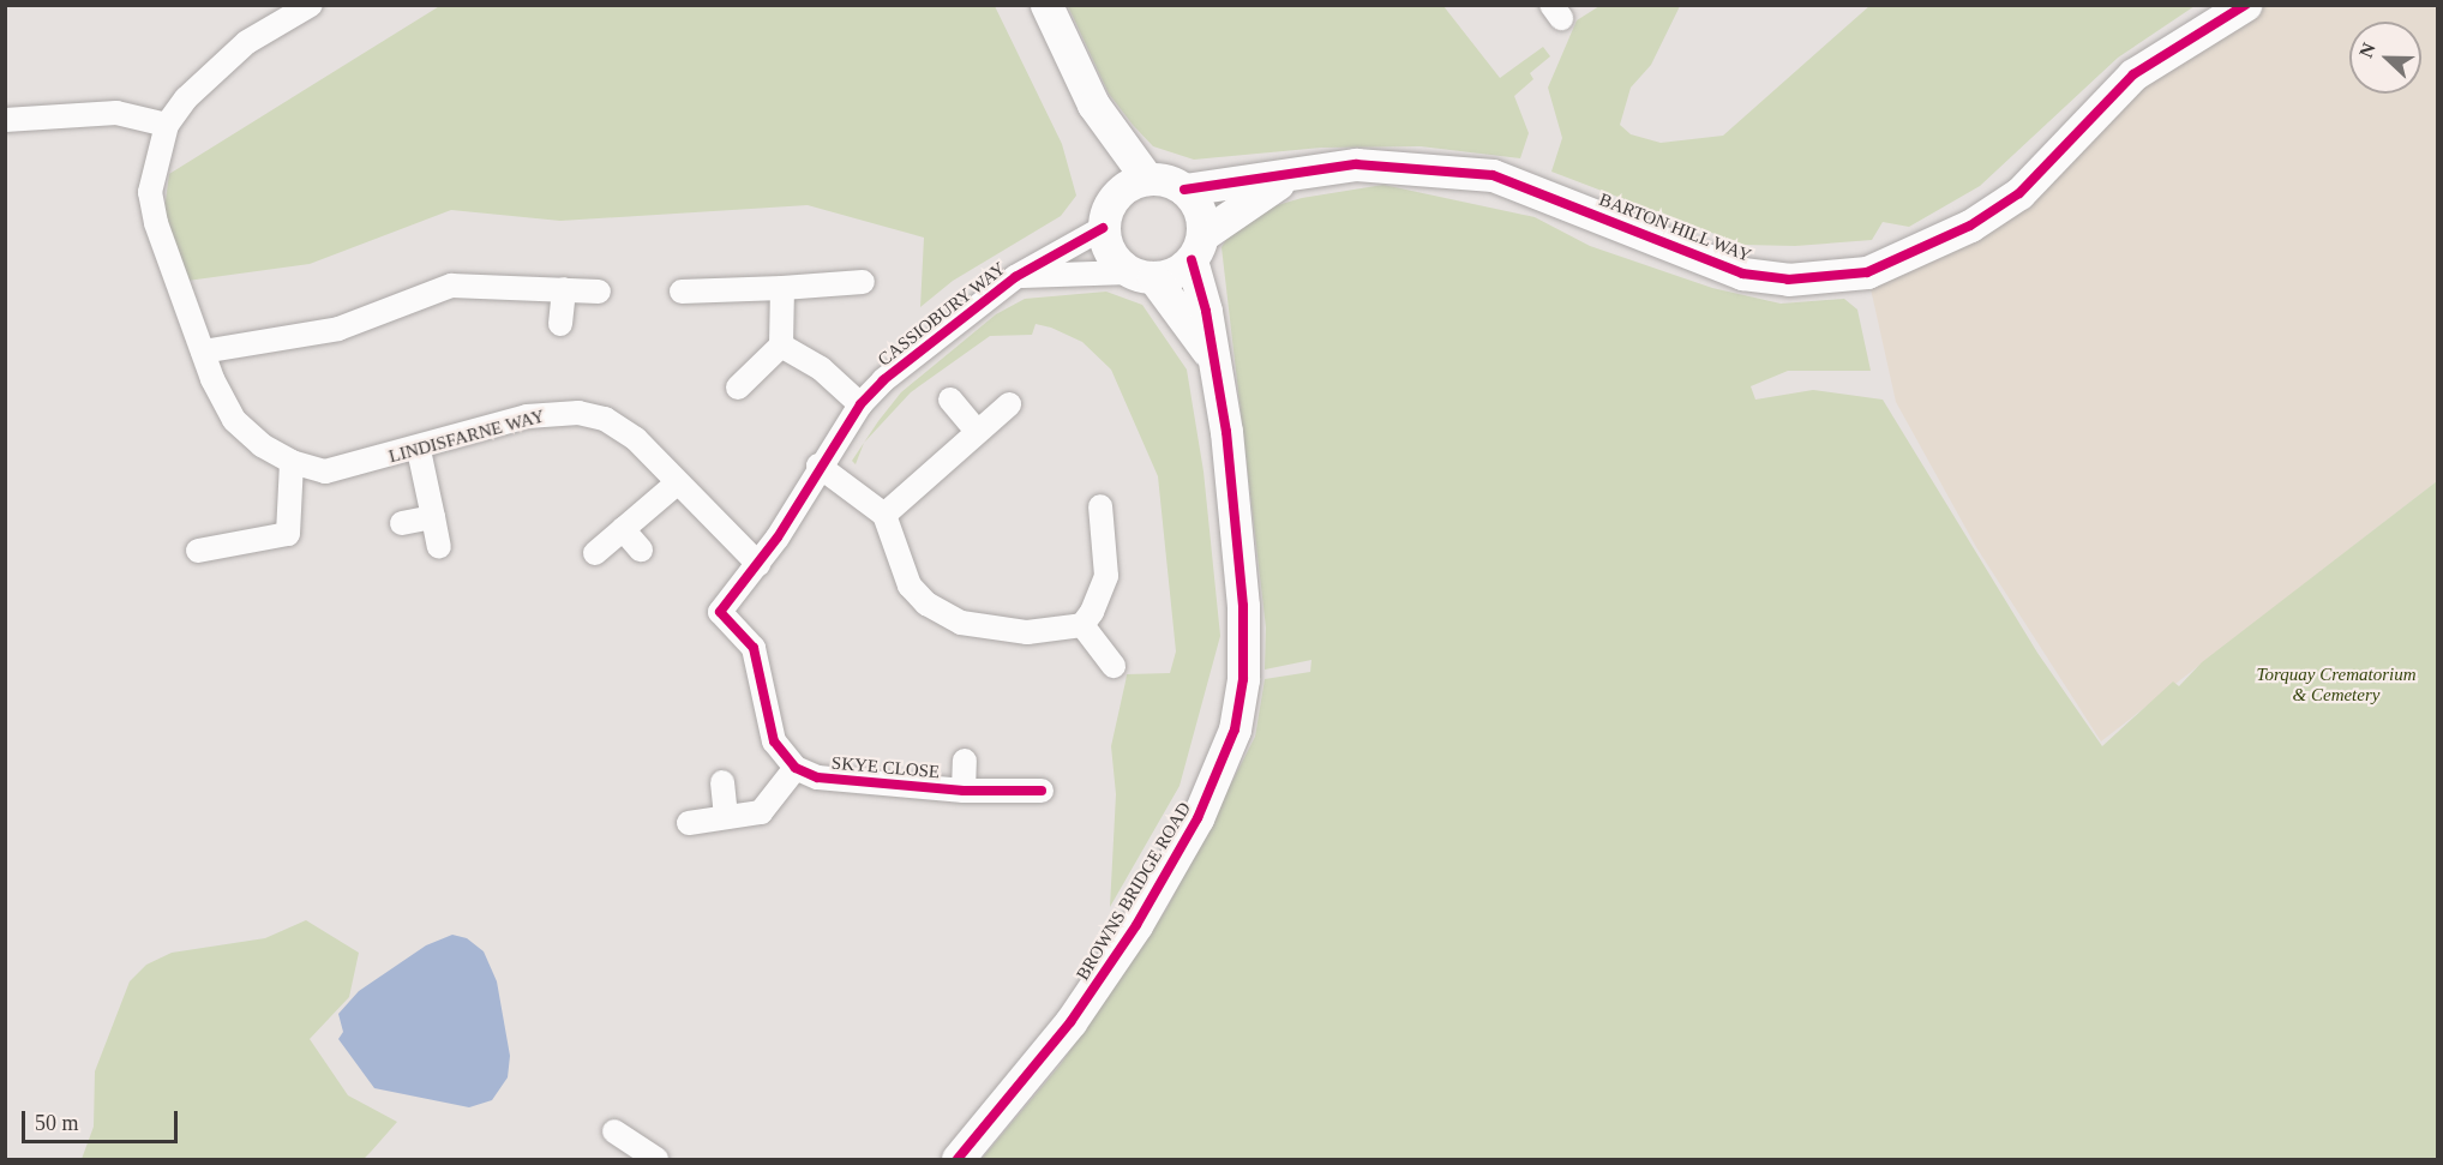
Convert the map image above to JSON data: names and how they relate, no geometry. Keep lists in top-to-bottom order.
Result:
{
  "streets": {
    "street": [
      "BARTON HILL WAY",
      "CASSIOBURY WAY",
      "LINDISFARNE WAY",
      "SKYE CLOSE",
      "BROWNS BRIDGE ROAD"
    ]
  },
  "crossings": [
    ["BARTON HILL WAY", "CASSIOBURY WAY"],
    ["BARTON HILL WAY", "BROWNS BRIDGE ROAD"],
    ["CASSIOBURY WAY", "LINDISFARNE WAY"],
    ["CASSIOBURY WAY", "BROWNS BRIDGE ROAD"]
  ],
  "parks": ["Torquay Crematorium & Cemetery"],
  "scale_bar": "50 m",
  "north": "left"
}
